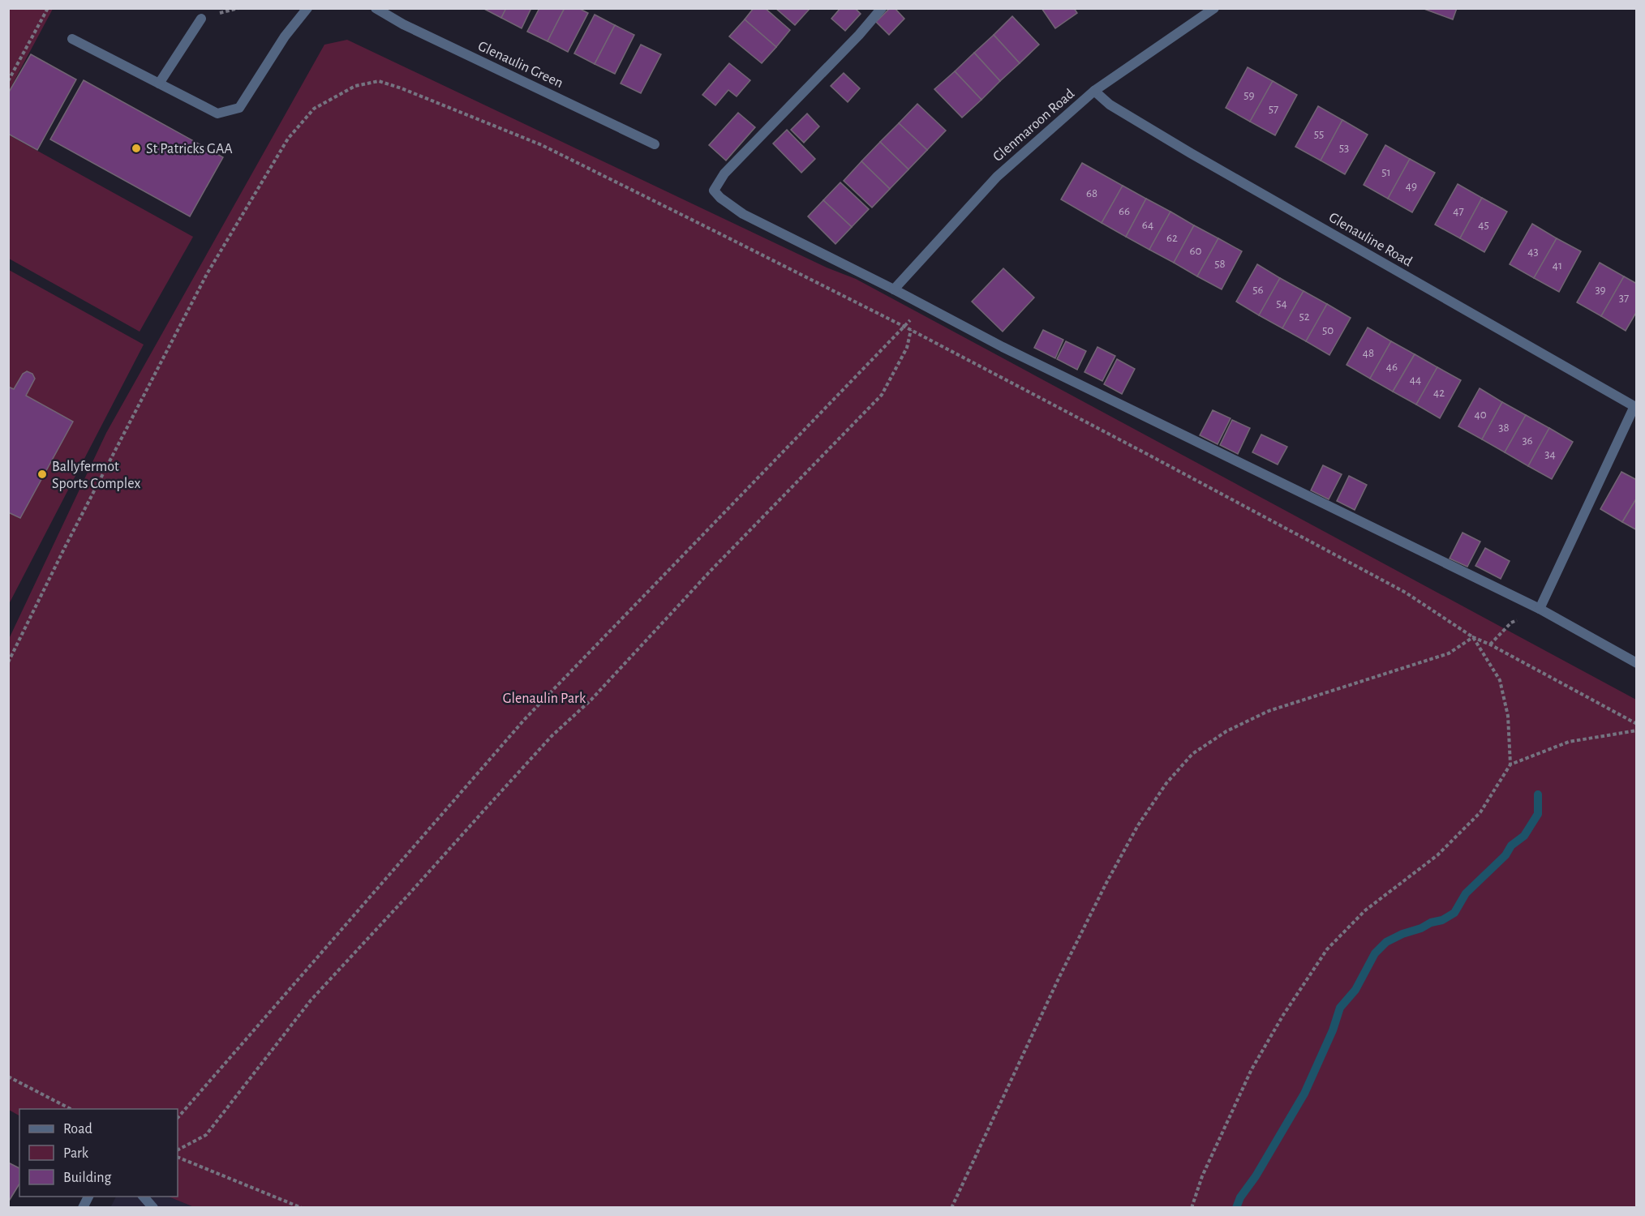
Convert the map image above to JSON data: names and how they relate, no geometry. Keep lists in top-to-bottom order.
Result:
{
  "streets": {
    "street": ["Glenaulin Green", "Glenmaroon Road", "Glenauline Road"]
  },
  "crossings": [
    ["Glenmaroon Road", "Glenauline Road"]
  ],
  "parks": ["Glenaulin Park"],
  "places": ["St Patricks GAA", "Ballyfermot Sports Complex"],
  "house_numbers": [
    "59",
    "57",
    "55",
    "53",
    "51",
    "49",
    "68",
    "66",
    "47",
    "64",
    "45",
    "62",
    "60",
    "43",
    "58",
    "41",
    "56",
    "39",
    "37",
    "54",
    "52",
    "50",
    "48",
    "46",
    "44",
    "42",
    "40",
    "38",
    "36",
    "34"
  ],
  "legend": ["Road", "Park", "Building"]
}
